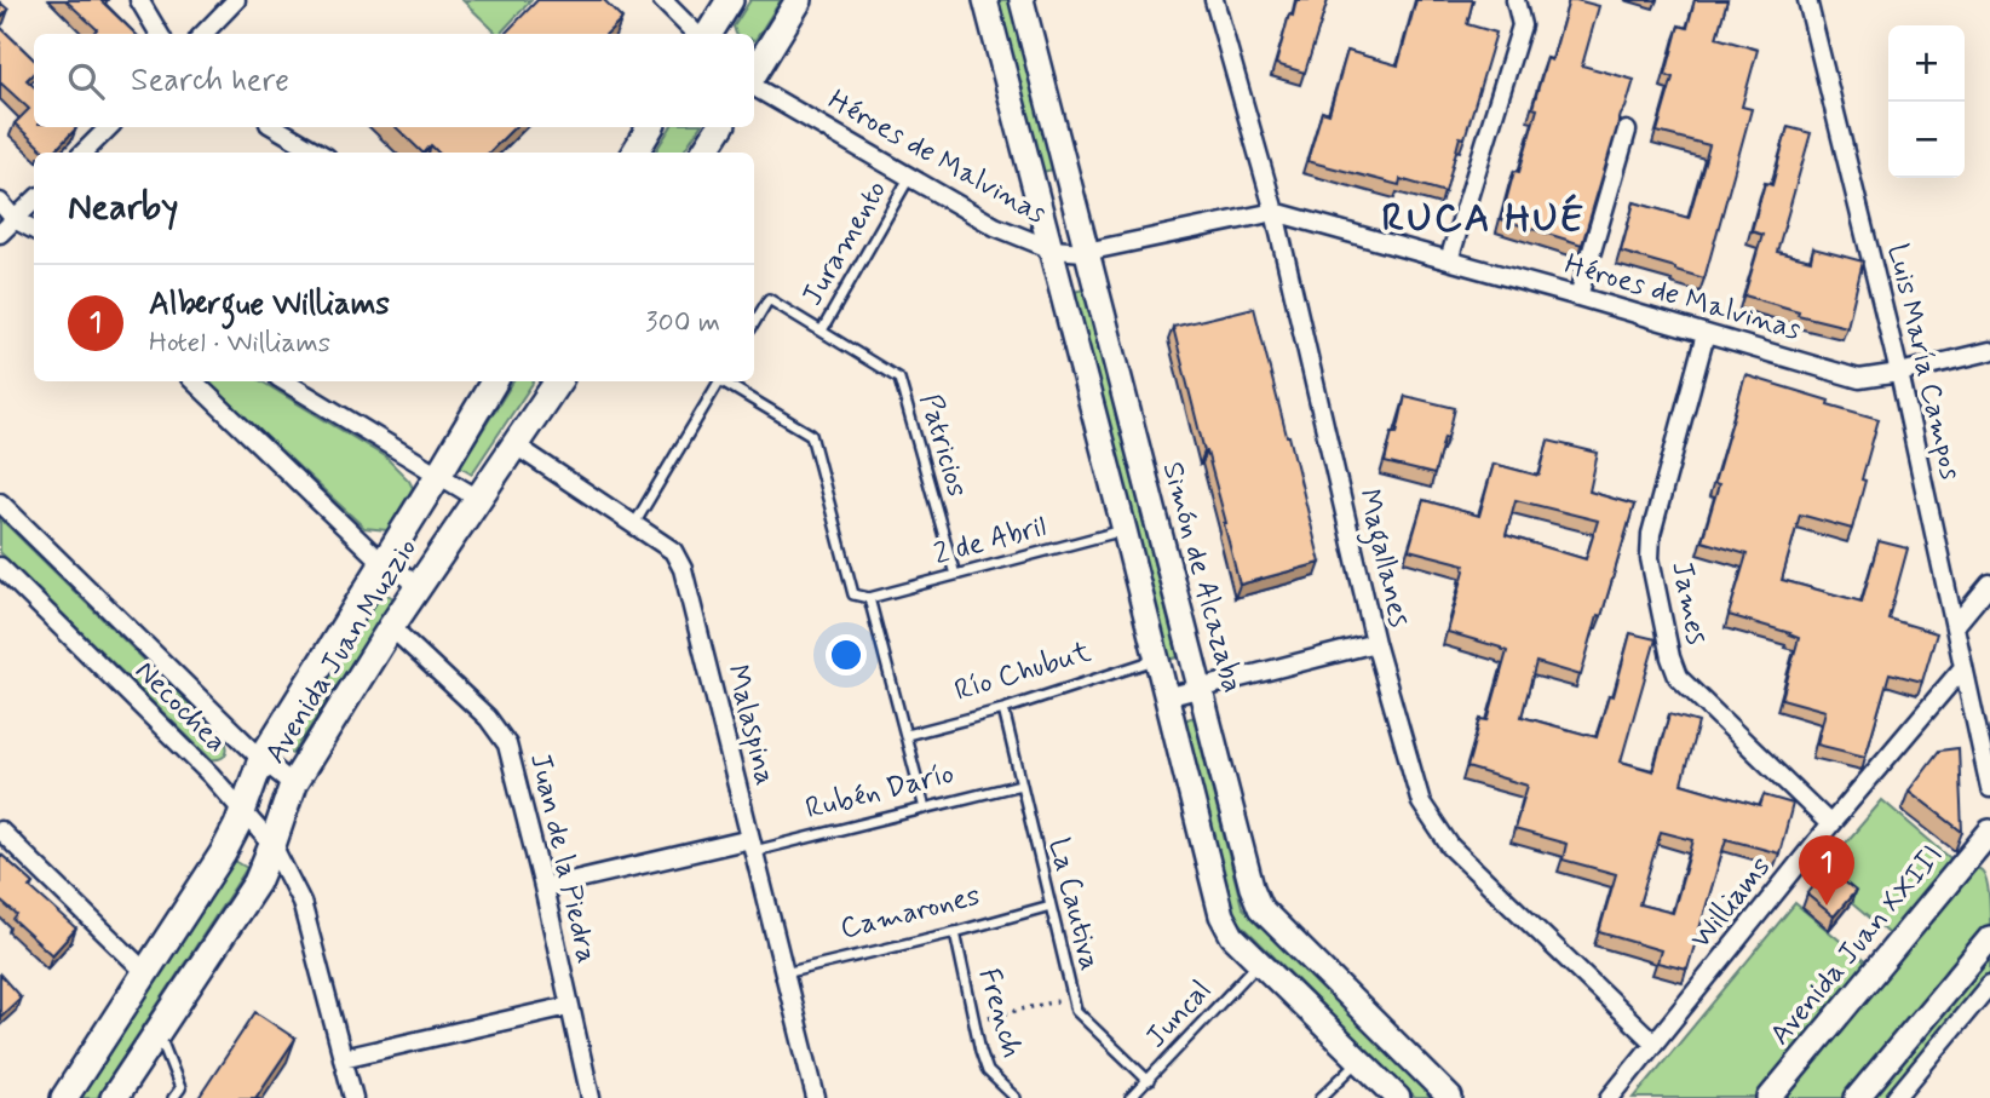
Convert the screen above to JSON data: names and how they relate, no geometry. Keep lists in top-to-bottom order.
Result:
{
  "streets": {
    "main road": ["Avenida Juan Muzzio"],
    "street": [
      "Héroes de Malvinas",
      "Luis María Campos",
      "Magallanes",
      "Simón de Alcazaba",
      "James",
      "Necochea",
      "Malaspina",
      "Rubén Darío",
      "Juan de la Piedra",
      "Williams",
      "Avenida Juan XXIII"
    ],
    "lane": [
      "Juramento",
      "Patricios",
      "2 de Abril",
      "Río Chubut",
      "La Cautiva",
      "Camarones",
      "French",
      "Juncal"
    ]
  },
  "crossings": [
    ["Héroes de Malvinas", "Juramento"],
    ["Héroes de Malvinas", "Luis María Campos"],
    ["Héroes de Malvinas", "Magallanes"],
    ["Héroes de Malvinas", "Simón de Alcazaba"],
    ["Héroes de Malvinas", "James"],
    ["Juramento", "Patricios"],
    ["Luis María Campos", "Williams"],
    ["Patricios", "2 de Abril"],
    ["Magallanes", "Williams"],
    ["James", "Williams"],
    ["Avenida Juan Muzzio", "Necochea"],
    ["Avenida Juan Muzzio", "Malaspina"],
    ["Avenida Juan Muzzio", "Juan de la Piedra"],
    ["Río Chubut", "La Cautiva"],
    ["Malaspina", "Rubén Darío"],
    ["Malaspina", "Camarones"],
    ["Rubén Darío", "Juan de la Piedra"],
    ["Rubén Darío", "La Cautiva"],
    ["La Cautiva", "Camarones"],
    ["La Cautiva", "Juncal"],
    ["Camarones", "French"]
  ],
  "districts": ["RUCA HUÉ"],
  "page": {
    "map_buttons": ["+", "−"],
    "search": "Search here",
    "heading": "Nearby",
    "list": [
      {
        "mark": "1",
        "name": "Albergue Williams",
        "note": "Hotel · Williams",
        "value": "300 m"
      }
    ],
    "pins": "1"
  }
}
